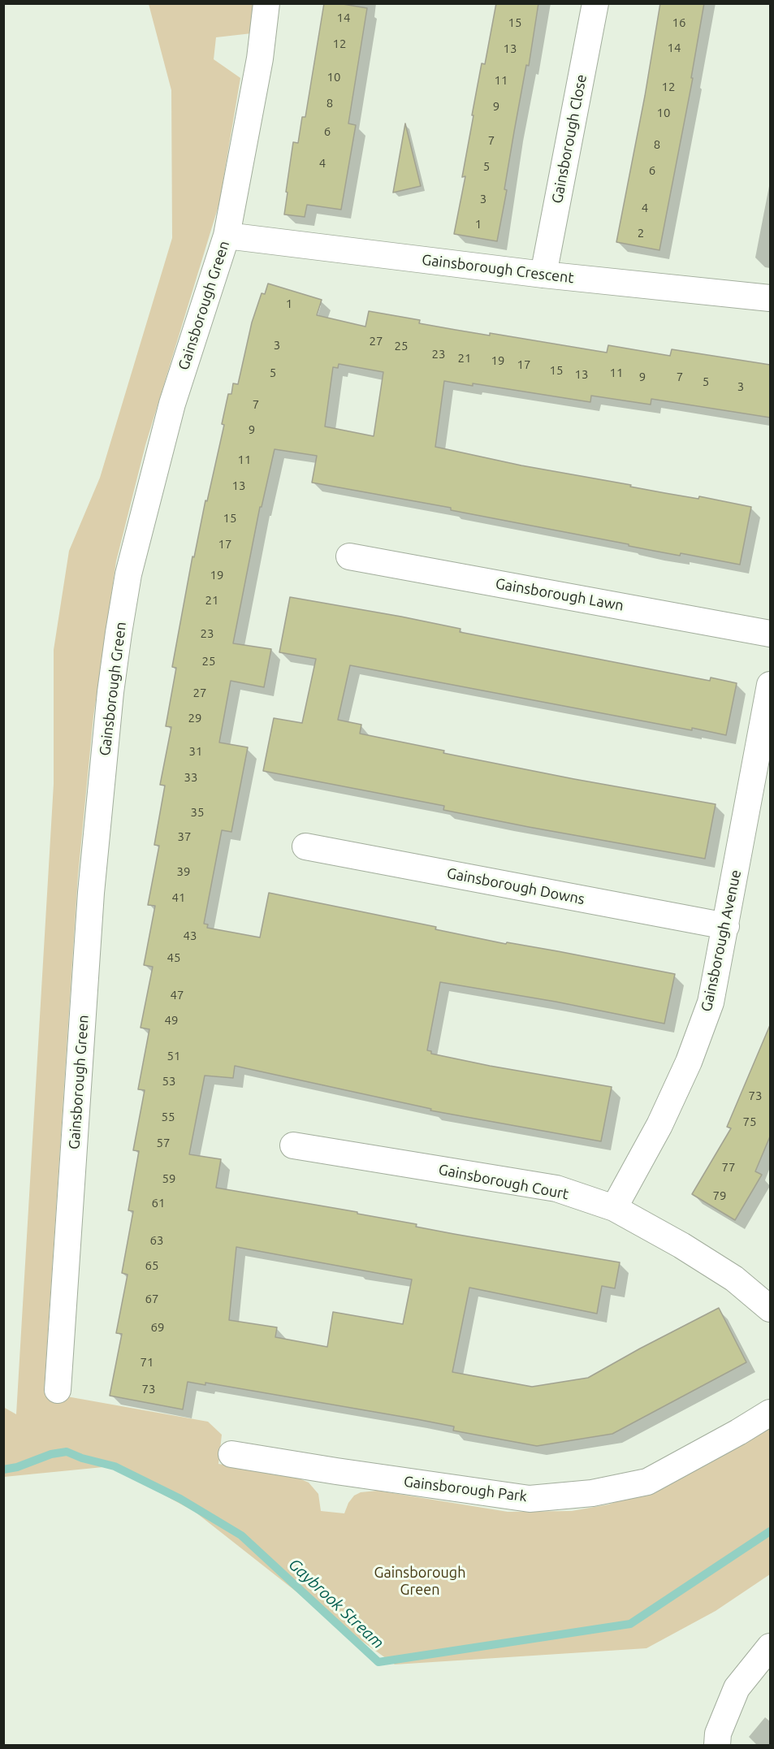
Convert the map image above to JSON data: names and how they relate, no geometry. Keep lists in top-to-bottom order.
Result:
{
  "streets": {
    "street": [
      "Gainsborough Close",
      "Gainsborough Crescent",
      "Gainsborough Green",
      "Gainsborough Lawn",
      "Gainsborough Downs",
      "Gainsborough Avenue",
      "Gainsborough Court",
      "Gainsborough Park"
    ]
  },
  "crossings": [
    ["Gainsborough Close", "Gainsborough Crescent"],
    ["Gainsborough Crescent", "Gainsborough Green"],
    ["Gainsborough Downs", "Gainsborough Avenue"],
    ["Gainsborough Avenue", "Gainsborough Court"]
  ],
  "water": ["Gaybrook Stream"],
  "parks": ["Gainsborough Green"],
  "house_numbers": [
    "14",
    "15",
    "16",
    "12",
    "14",
    "13",
    "10",
    "11",
    "12",
    "8",
    "9",
    "10",
    "6",
    "7",
    "8",
    "4",
    "5",
    "6",
    "3",
    "4",
    "1",
    "2",
    "1",
    "27",
    "3",
    "25",
    "23",
    "21",
    "19",
    "17",
    "15",
    "5",
    "11",
    "13",
    "9",
    "7",
    "5",
    "3",
    "7",
    "9",
    "11",
    "13",
    "15",
    "17",
    "19",
    "21",
    "23",
    "25",
    "27",
    "29",
    "31",
    "33",
    "35",
    "37",
    "39",
    "41",
    "43",
    "45",
    "47",
    "49",
    "51",
    "53",
    "73",
    "55",
    "75",
    "57",
    "77",
    "59",
    "79",
    "61",
    "63",
    "65",
    "67",
    "69",
    "71",
    "73"
  ]
}
